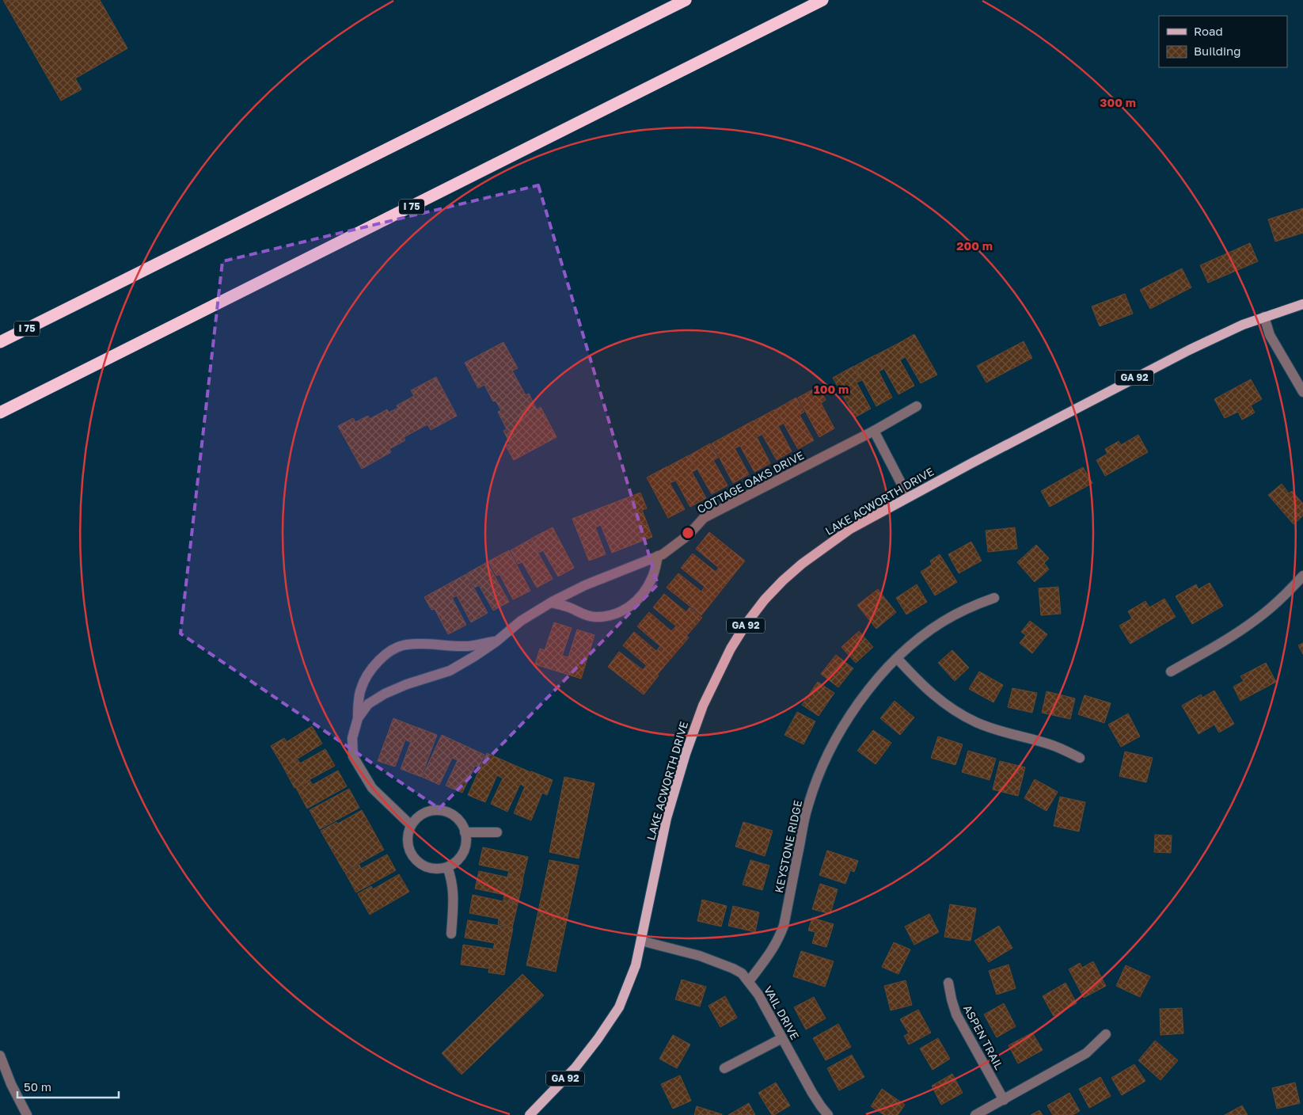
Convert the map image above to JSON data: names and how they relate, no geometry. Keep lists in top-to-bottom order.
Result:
{
  "streets": {
    "highway": ["I 75"],
    "main road": ["GA 92", "LAKE ACWORTH DRIVE"],
    "street": [
      "COTTAGE OAKS DRIVE",
      "KEYSTONE RIDGE",
      "VAIL DRIVE",
      "ASPEN TRAIL"
    ]
  },
  "crossings": [
    ["LAKE ACWORTH DRIVE", "VAIL DRIVE"],
    ["KEYSTONE RIDGE", "VAIL DRIVE"]
  ],
  "legend": ["Road", "Building"],
  "scale_bar": "50 m",
  "rings": ["300 m", "200 m", "100 m"]
}
